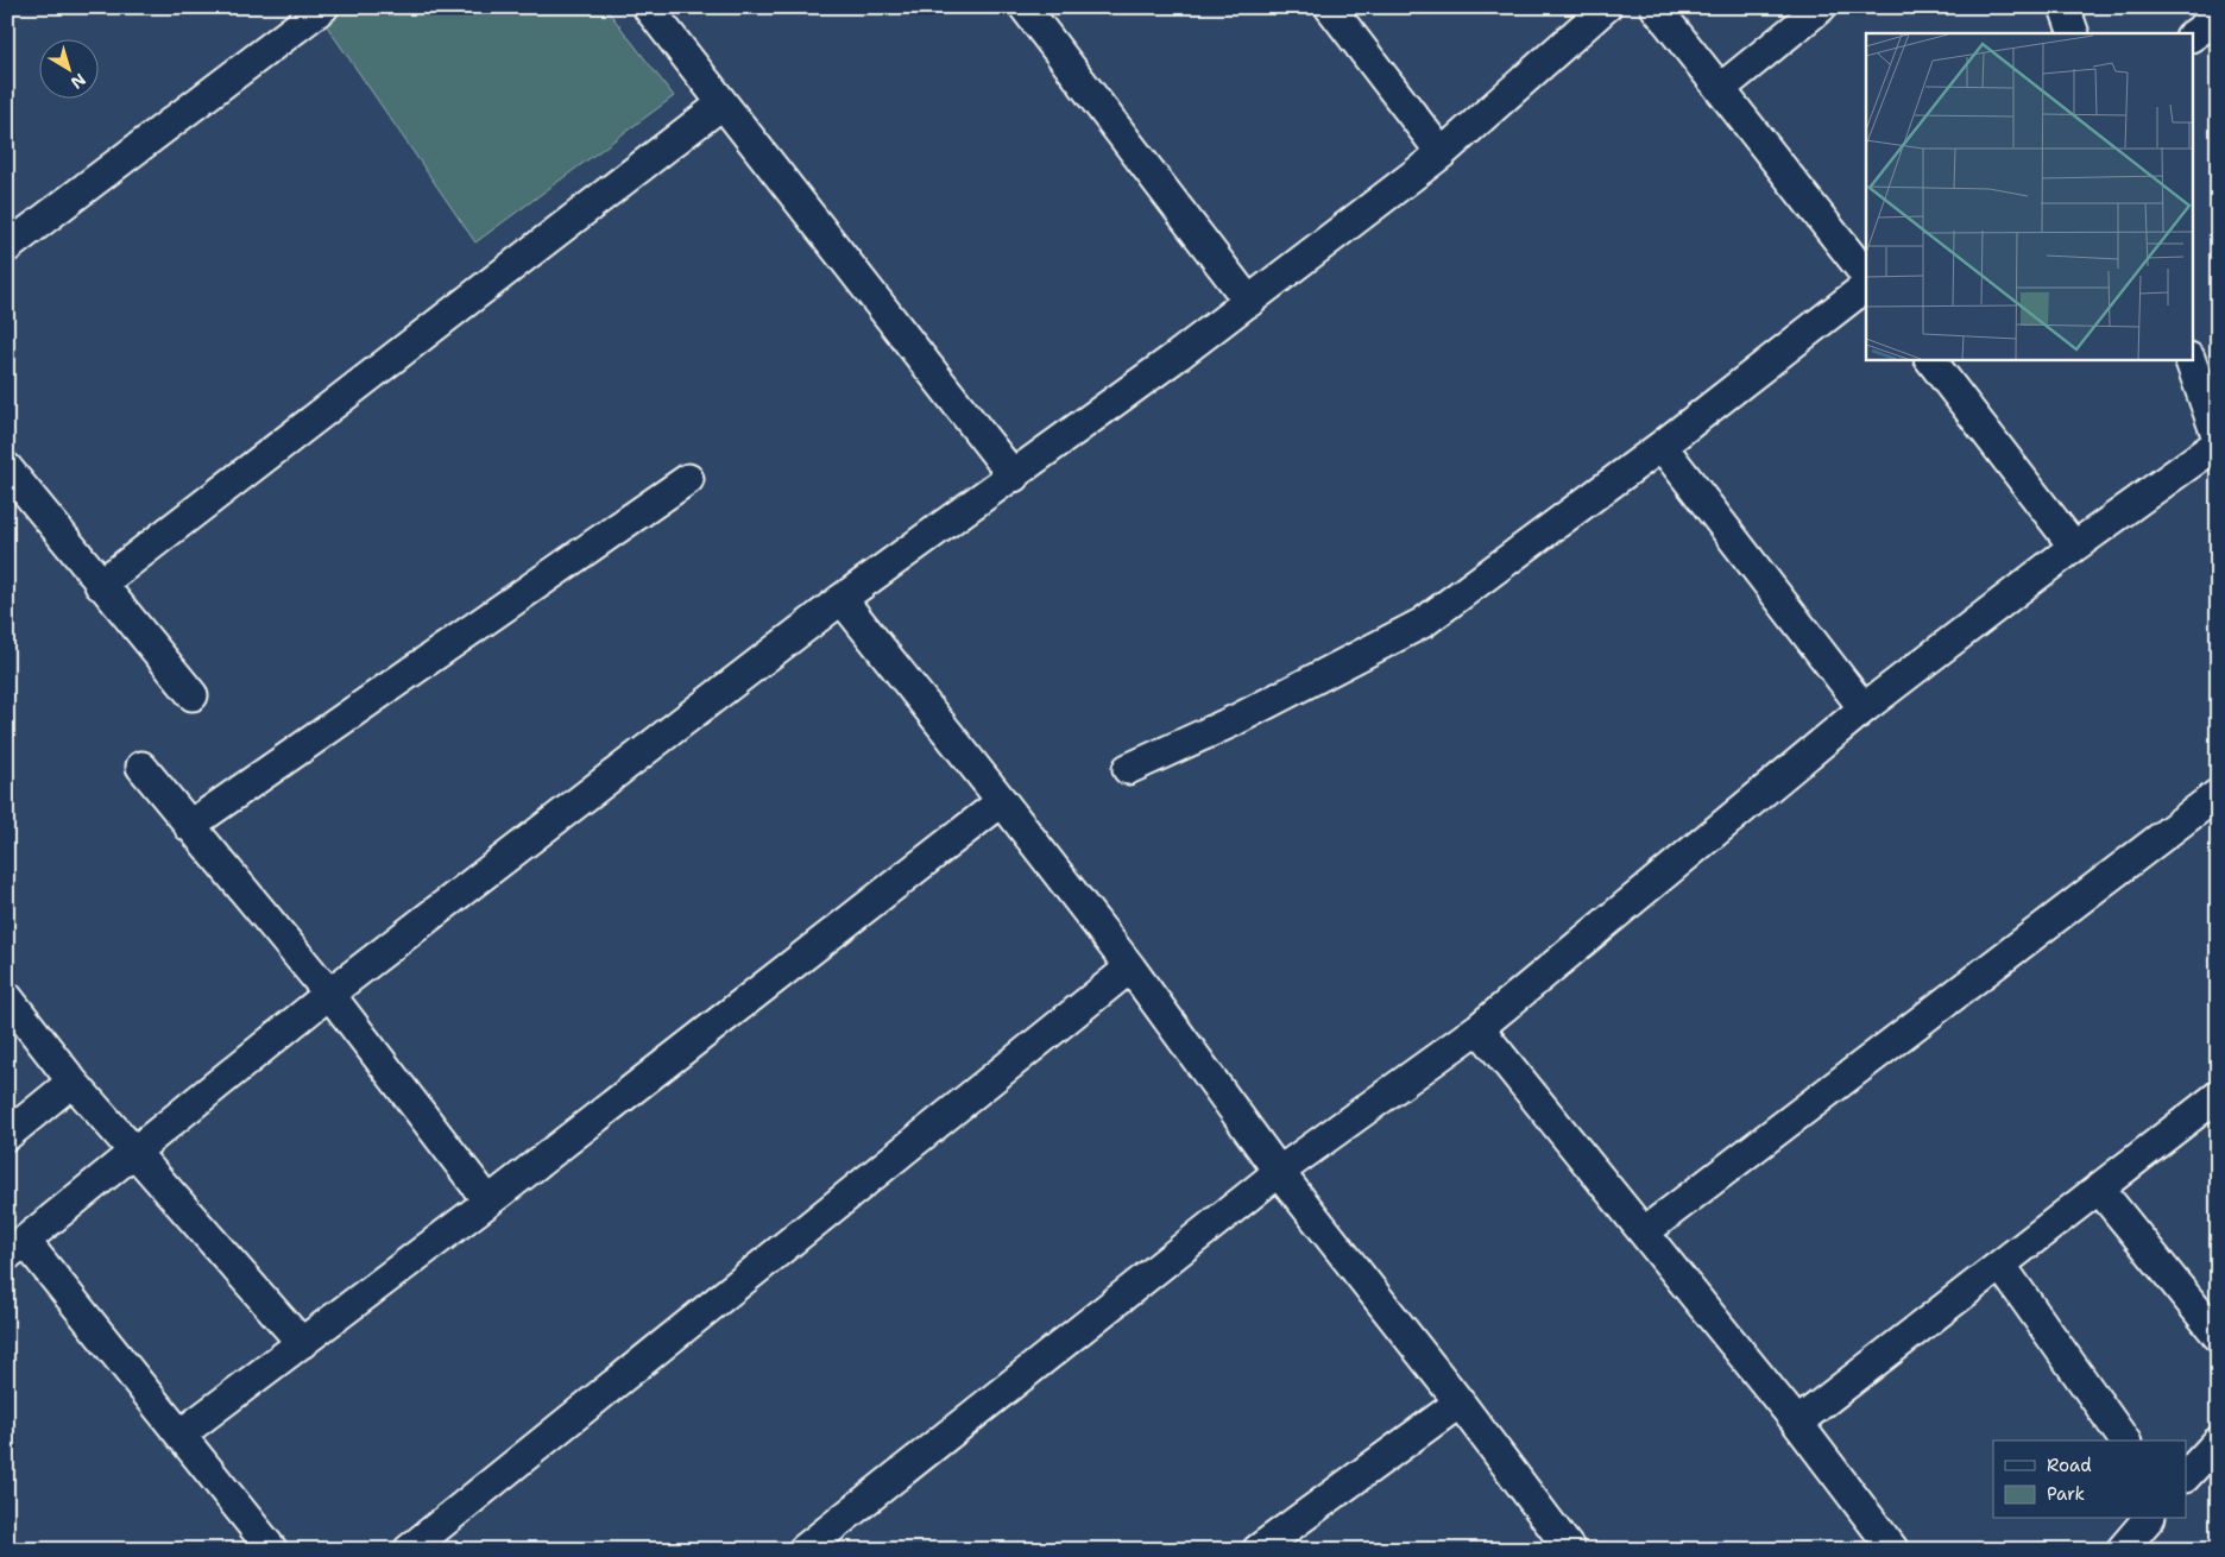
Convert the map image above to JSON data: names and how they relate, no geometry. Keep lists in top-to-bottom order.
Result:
{
  "legend": ["Road", "Park"],
  "north": "bottom right"
}
